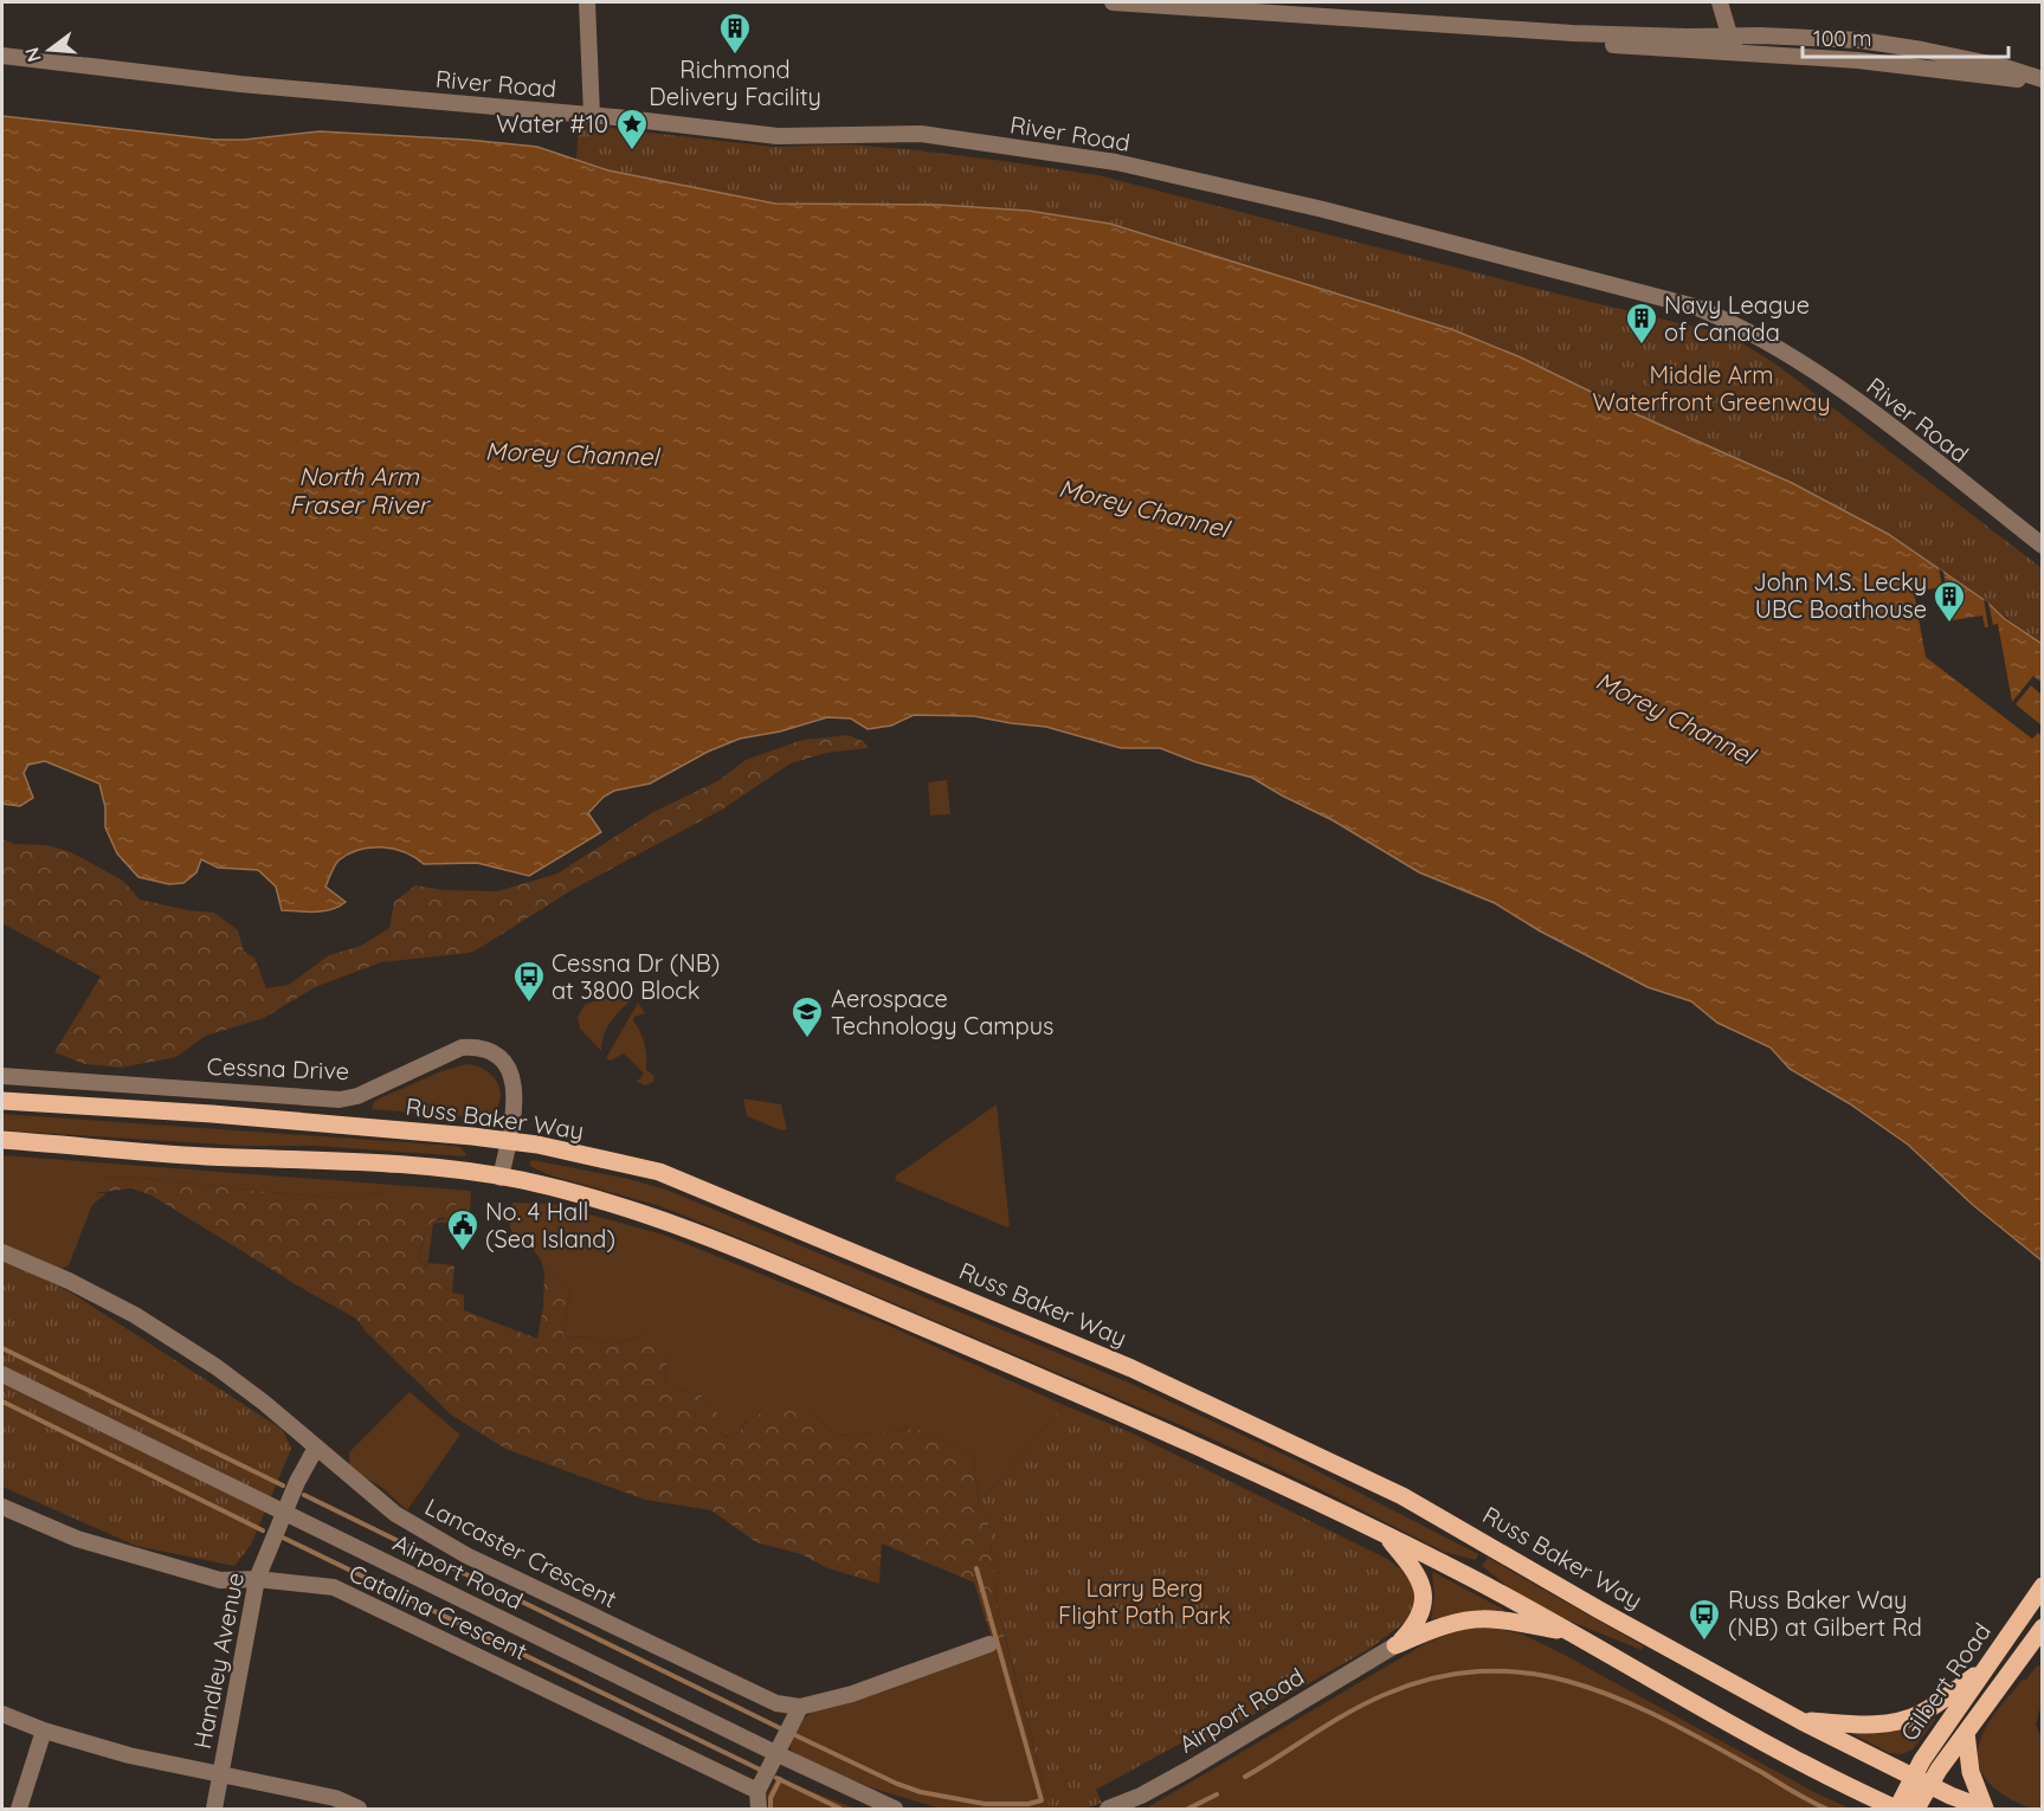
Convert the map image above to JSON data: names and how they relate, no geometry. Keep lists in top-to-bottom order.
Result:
{
  "streets": {
    "main road": ["Russ Baker Way", "Gilbert Road"],
    "street": [
      "River Road",
      "Cessna Drive",
      "Lancaster Crescent",
      "Airport Road",
      "Catalina Crescent",
      "Handley Avenue"
    ]
  },
  "crossings": [
    ["Cessna Drive", "Russ Baker Way"],
    ["Russ Baker Way", "Gilbert Road"],
    ["Lancaster Crescent", "Handley Avenue"],
    ["Airport Road", "Handley Avenue"],
    ["Catalina Crescent", "Handley Avenue"]
  ],
  "water": ["Morey Channel", "North Arm Fraser River"],
  "parks": ["Middle Arm Waterfront Greenway", "Larry Berg Flight Path Park"],
  "places": {
    "building": ["Richmond Delivery Facility", "Navy League of Canada", "John M.S. Lecky UBC Boathouse"],
    "place": ["Water #10"],
    "bus stop": ["Cessna Dr (NB) at 3800 Block", "Russ Baker Way (NB) at Gilbert Rd"],
    "school or university": ["Aerospace Technology Campus"],
    "public building": ["No. 4 Hall (Sea Island)"]
  },
  "scale_bar": "100 m",
  "north": "left"
}
